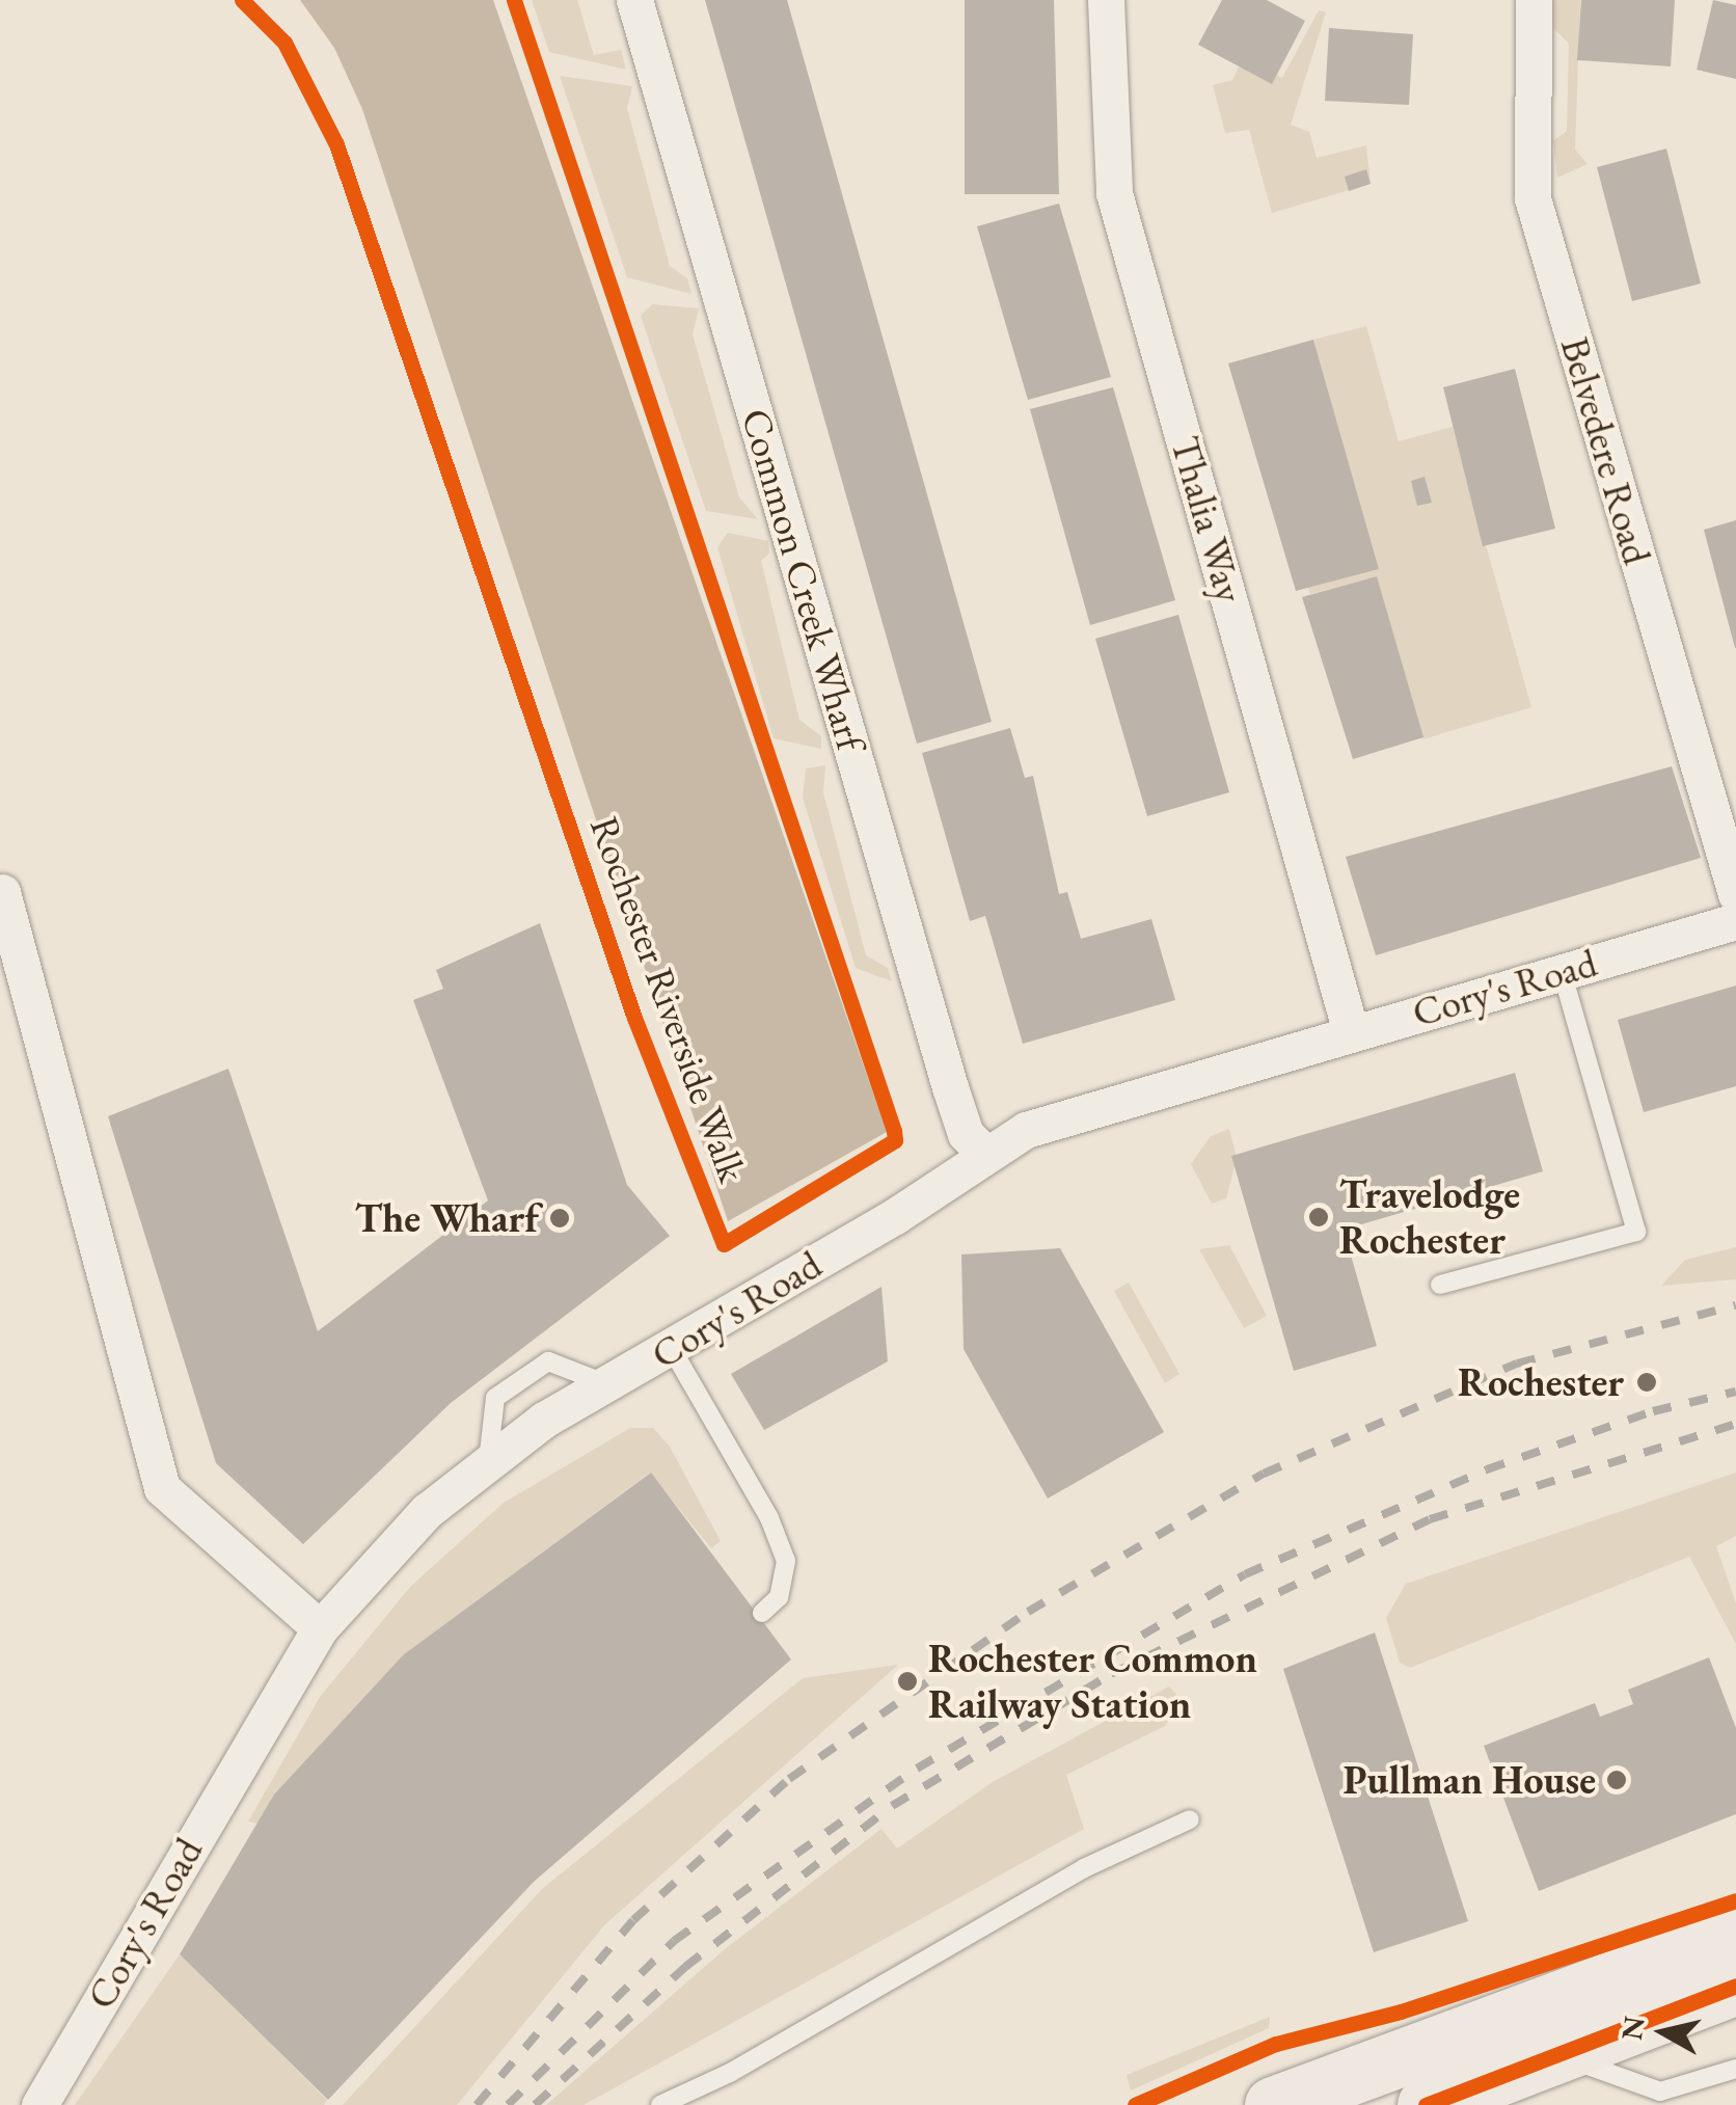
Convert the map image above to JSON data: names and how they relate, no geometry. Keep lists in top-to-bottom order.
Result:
{
  "streets": {
    "street": [
      "Belvedere Road",
      "Thalia Way",
      "Common Creek Wharf",
      "Cory's Road"
    ],
    "cycle path": ["Rochester Riverside Walk"]
  },
  "crossings": [
    ["Thalia Way", "Cory's Road"],
    ["Common Creek Wharf", "Cory's Road"]
  ],
  "places": [
    "Travelodge Rochester",
    "The Wharf",
    "Rochester",
    "Rochester Common Railway Station",
    "Pullman House"
  ],
  "north": "left"
}
